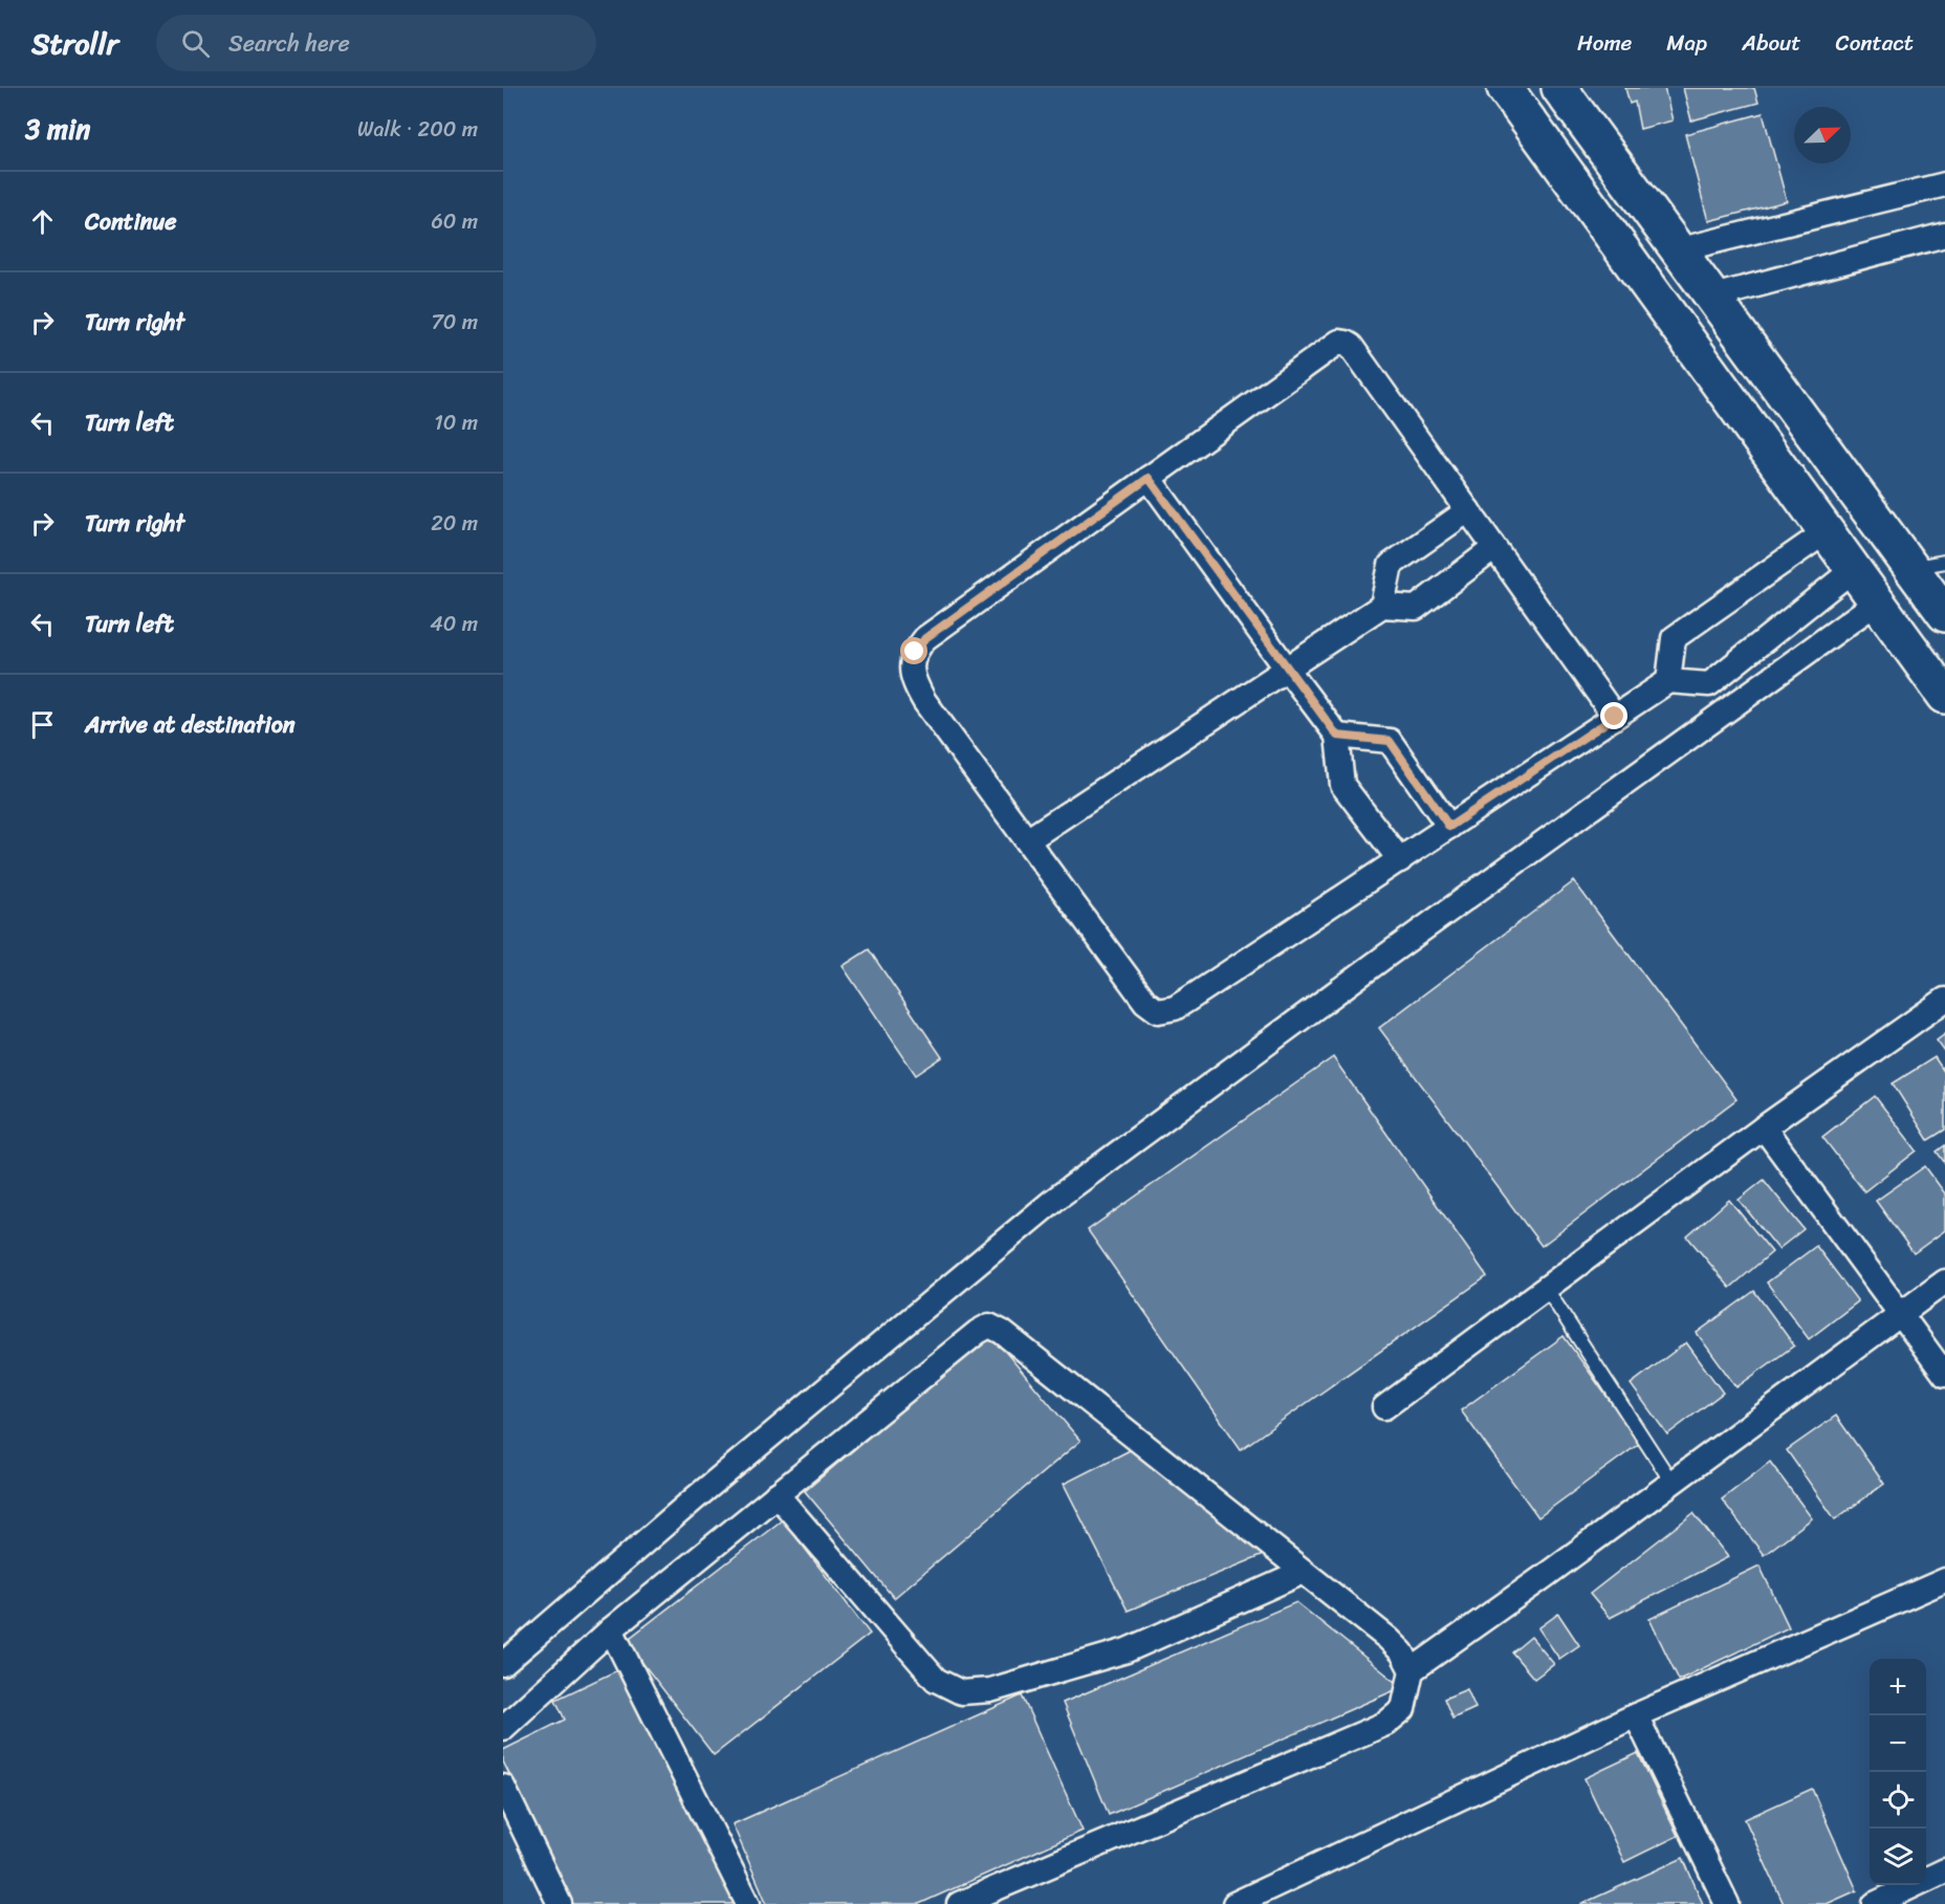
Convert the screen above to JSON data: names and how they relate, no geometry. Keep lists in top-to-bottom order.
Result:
{
  "north": "top right",
  "page": {
    "header": "Strollr",
    "search": "Search here",
    "nav": [
      "Home",
      "Map",
      "About",
      "Contact"
    ],
    "heading": ["3 min", "Walk · 200 m"],
    "list": [
      ["Continue", "60 m"],
      ["Turn right", "70 m"],
      ["Turn left", "10 m"],
      ["Turn right", "20 m"],
      ["Turn left", "40 m"],
      "Arrive at destination"
    ],
    "map_buttons": ["+", "−"]
  }
}
